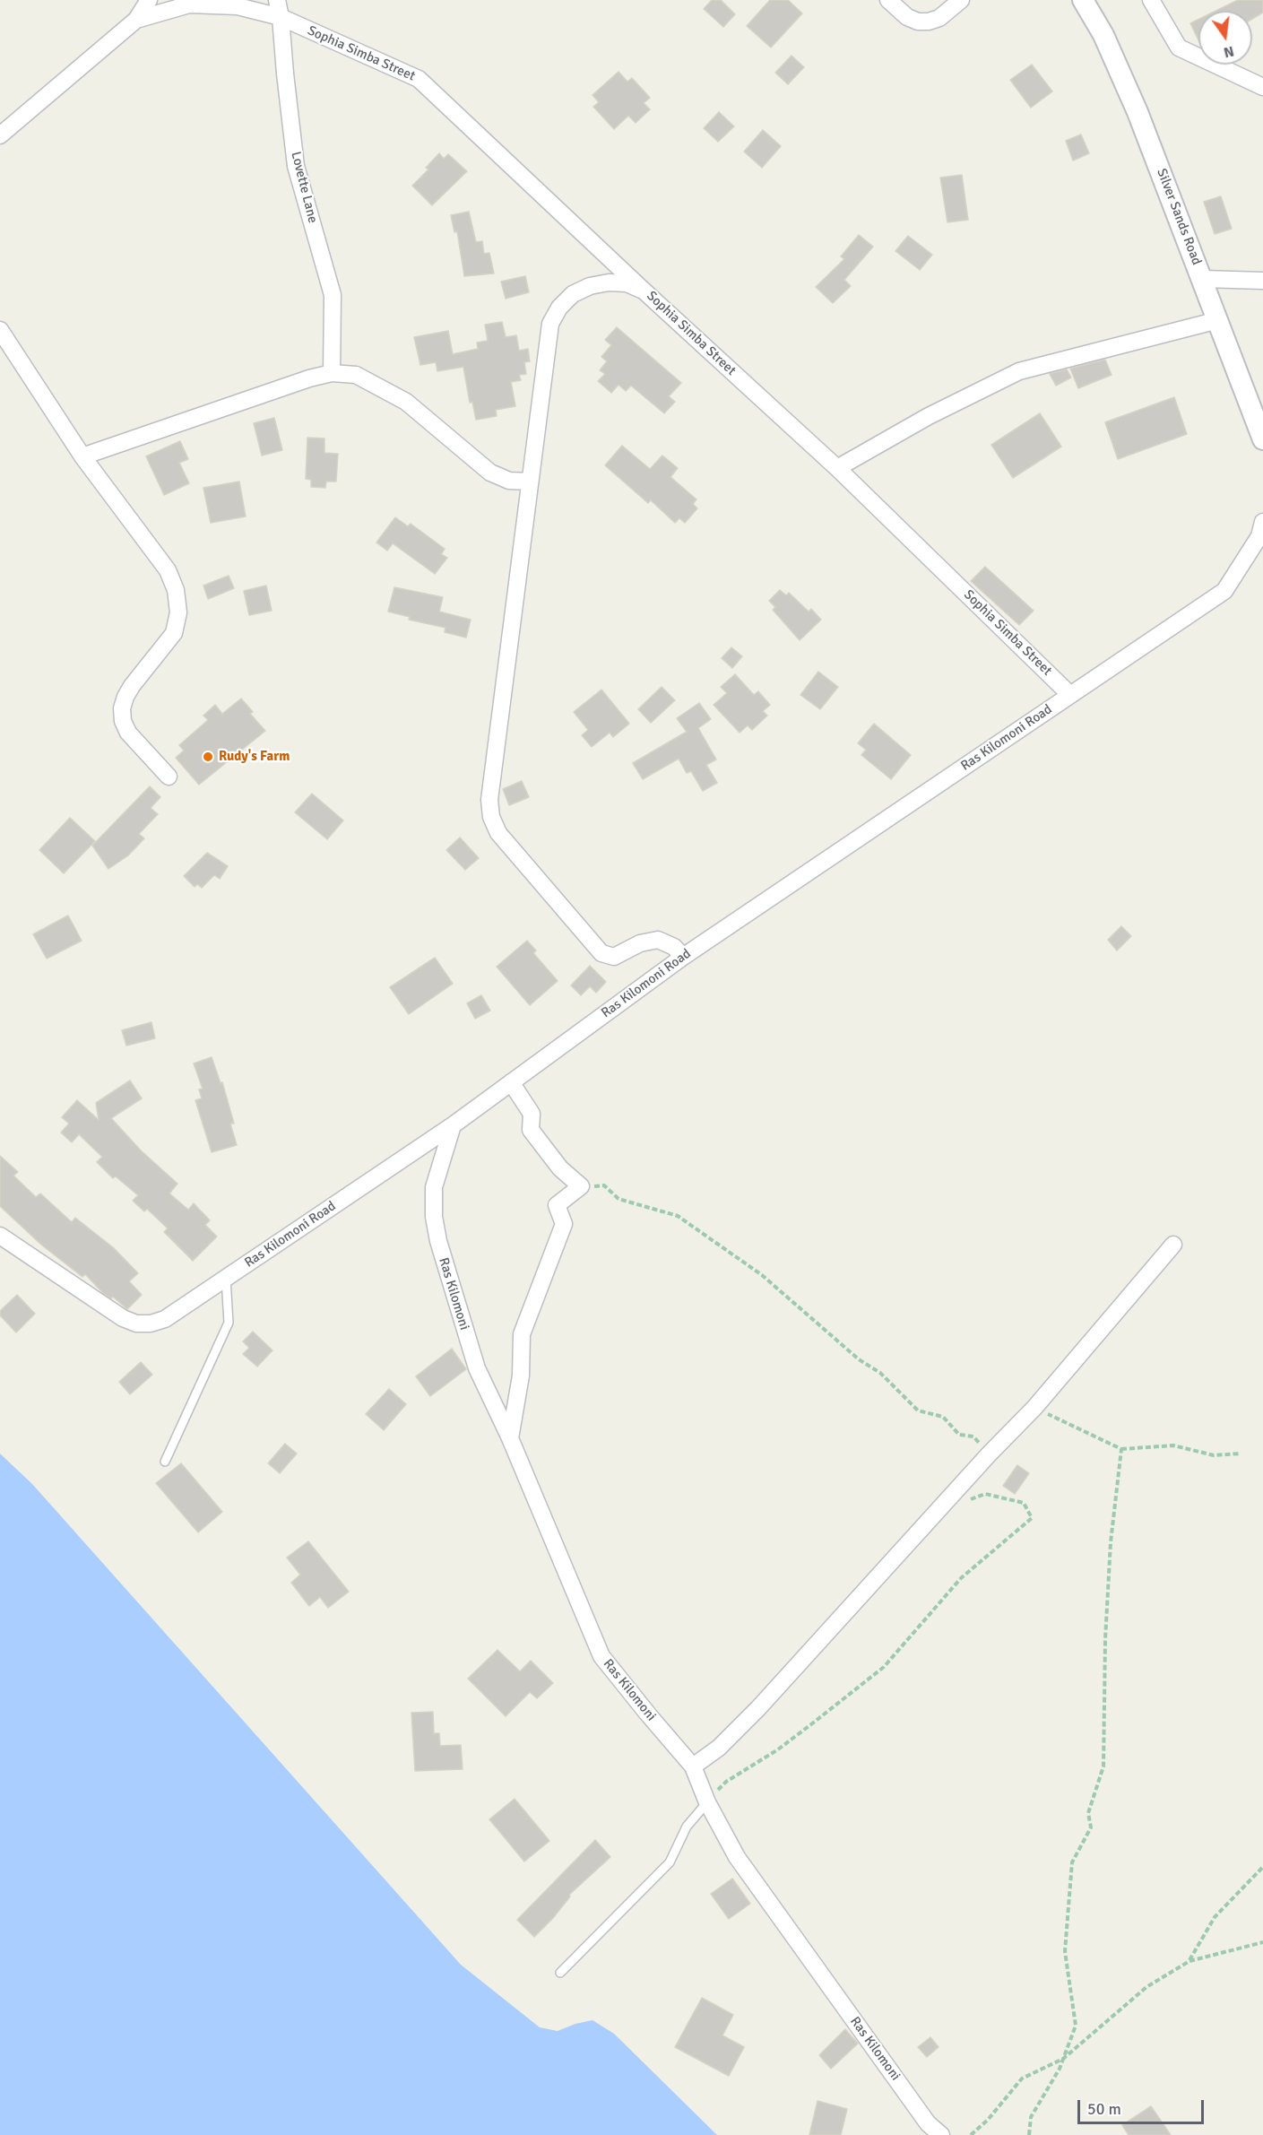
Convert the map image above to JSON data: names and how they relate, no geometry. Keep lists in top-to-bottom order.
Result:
{
  "streets": {
    "street": [
      "Sophia Simba Street",
      "Lovette Lane",
      "Silver Sands Road",
      "Ras Kilomoni Road",
      "Ras Kilomoni"
    ]
  },
  "crossings": [
    ["Sophia Simba Street", "Lovette Lane"],
    ["Sophia Simba Street", "Ras Kilomoni Road"],
    ["Ras Kilomoni Road", "Ras Kilomoni"]
  ],
  "places": ["Rudy's Farm"],
  "scale_bar": "50 m",
  "north": "bottom"
}
